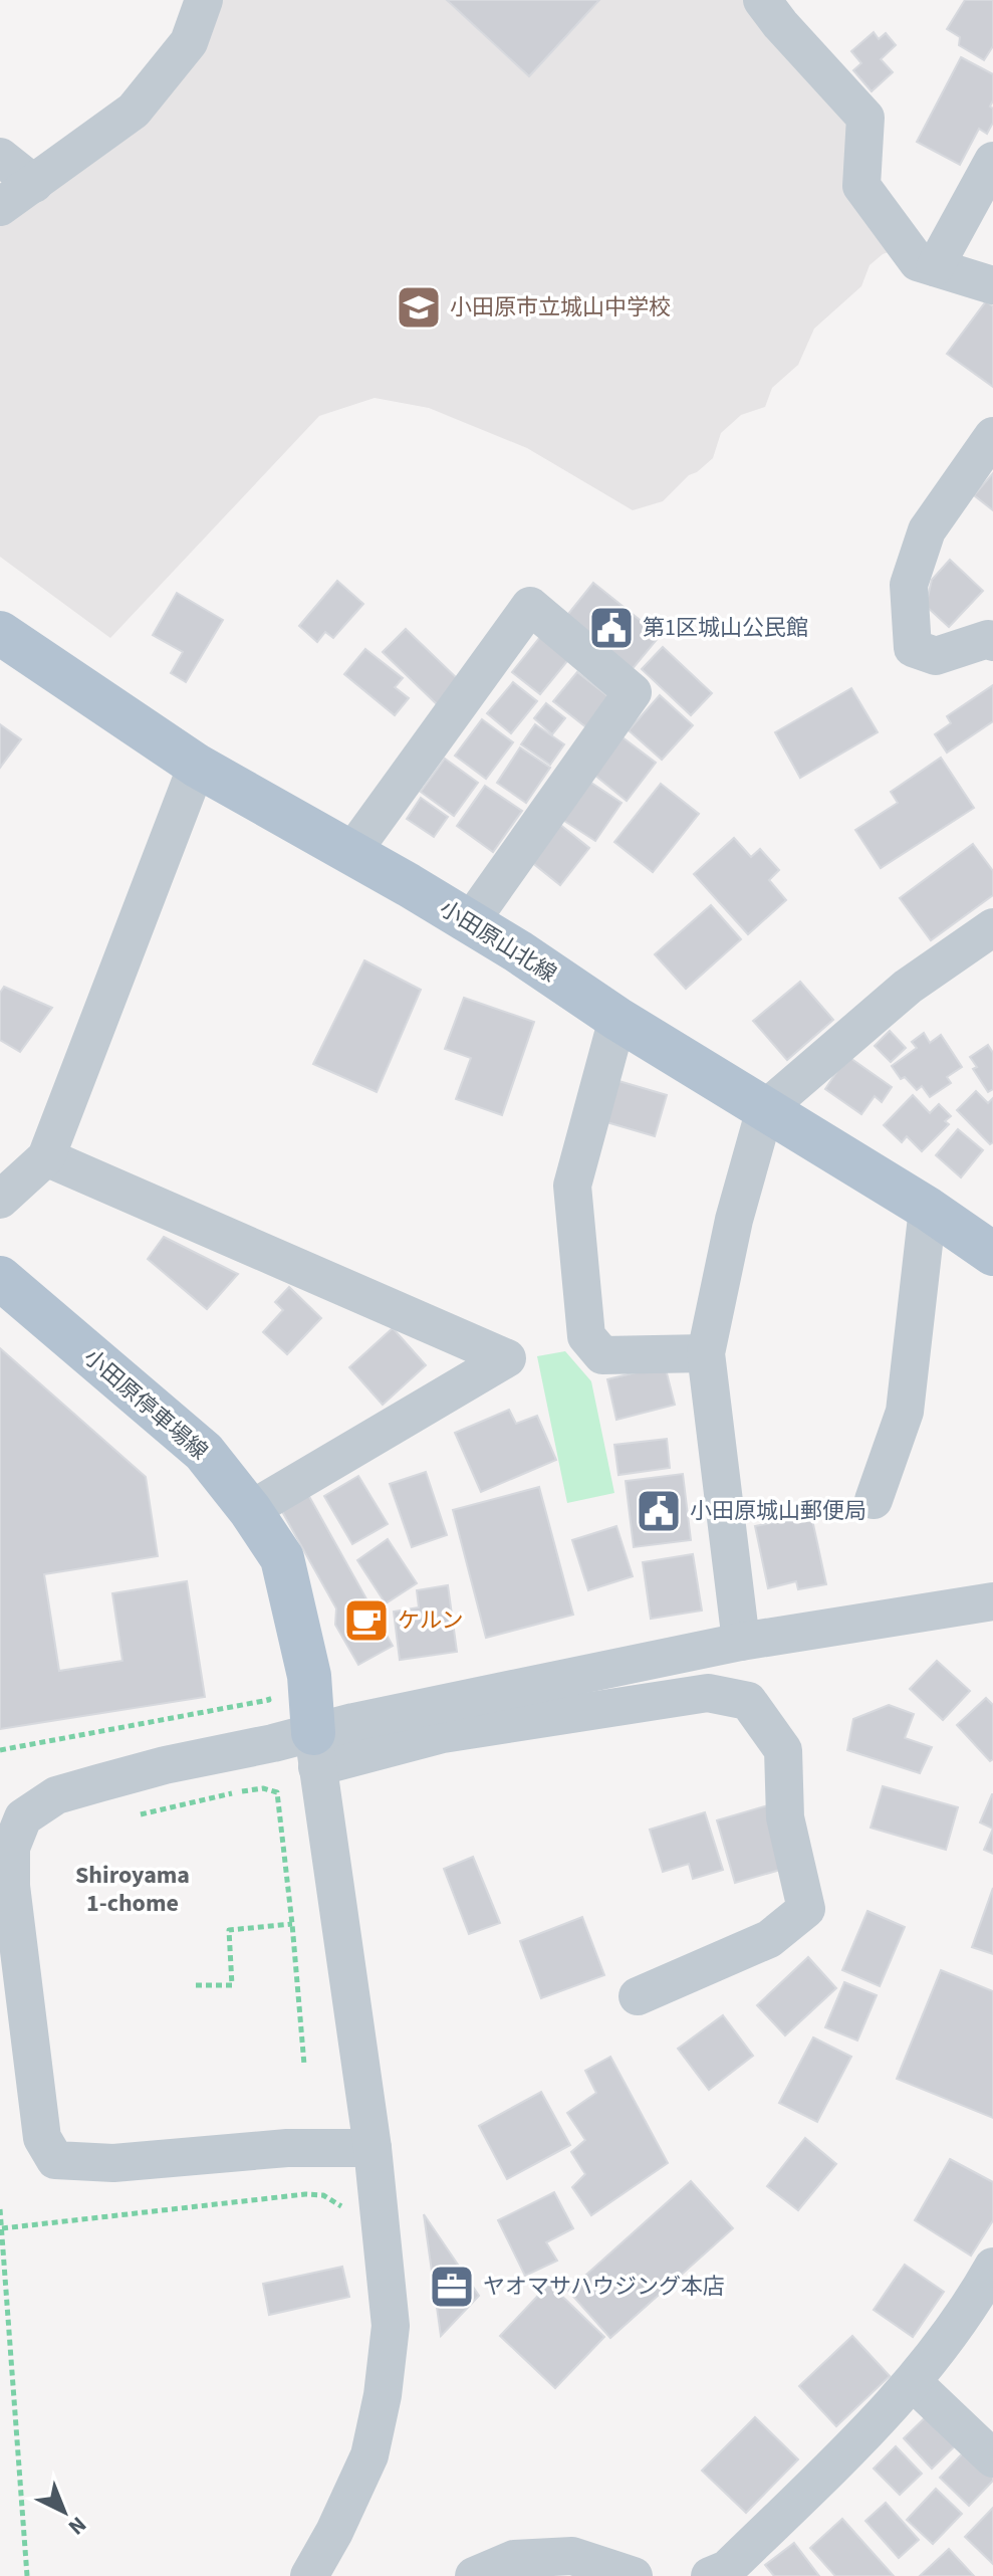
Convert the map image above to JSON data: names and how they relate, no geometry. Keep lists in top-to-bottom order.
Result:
{
  "streets": {
    "main road": ["小田原山北線", "小田原停車場線"]
  },
  "districts": ["Shiroyama 1-chome"],
  "places": {
    "school or university": ["小田原市立城山中学校"],
    "public building": ["第1区城山公民館", "小田原城山郵便局"],
    "cafe": ["ケルン"],
    "office": ["ヤオマサハウジング本店"]
  },
  "north": "bottom right"
}
